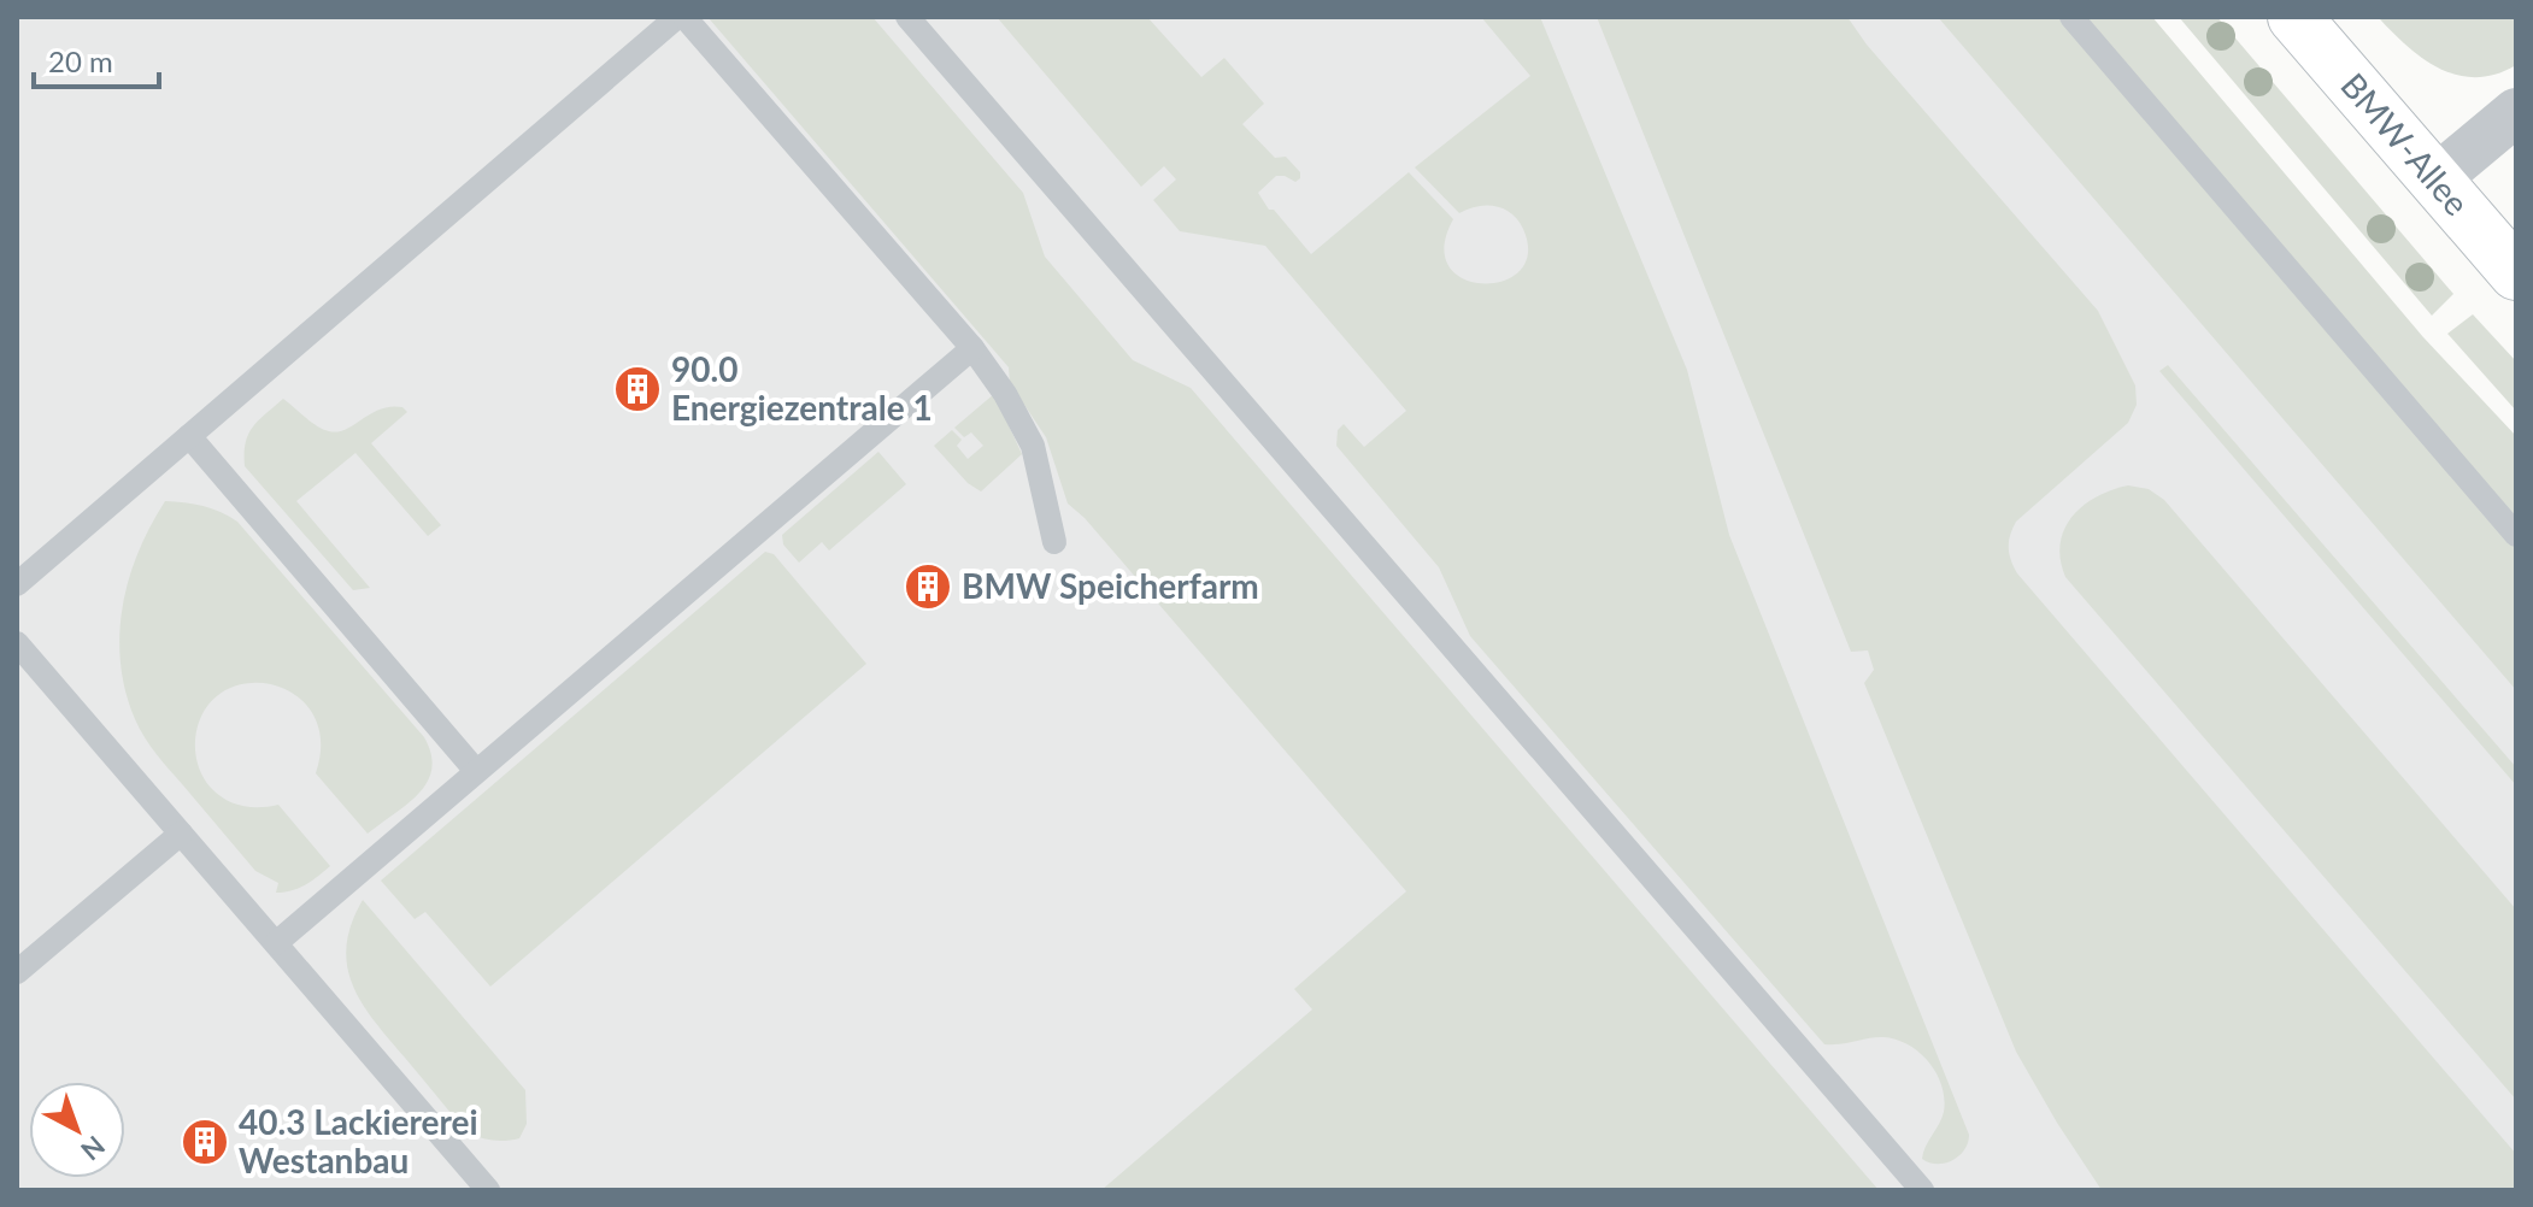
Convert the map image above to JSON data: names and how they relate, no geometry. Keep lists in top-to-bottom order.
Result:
{
  "streets": {
    "main road": ["BMW-Allee"]
  },
  "places": {
    "building": ["90.0 Energiezentrale 1", "BMW Speicherfarm", "40.3 Lackiererei Westanbau"]
  },
  "scale_bar": "20 m",
  "north": "bottom right"
}
